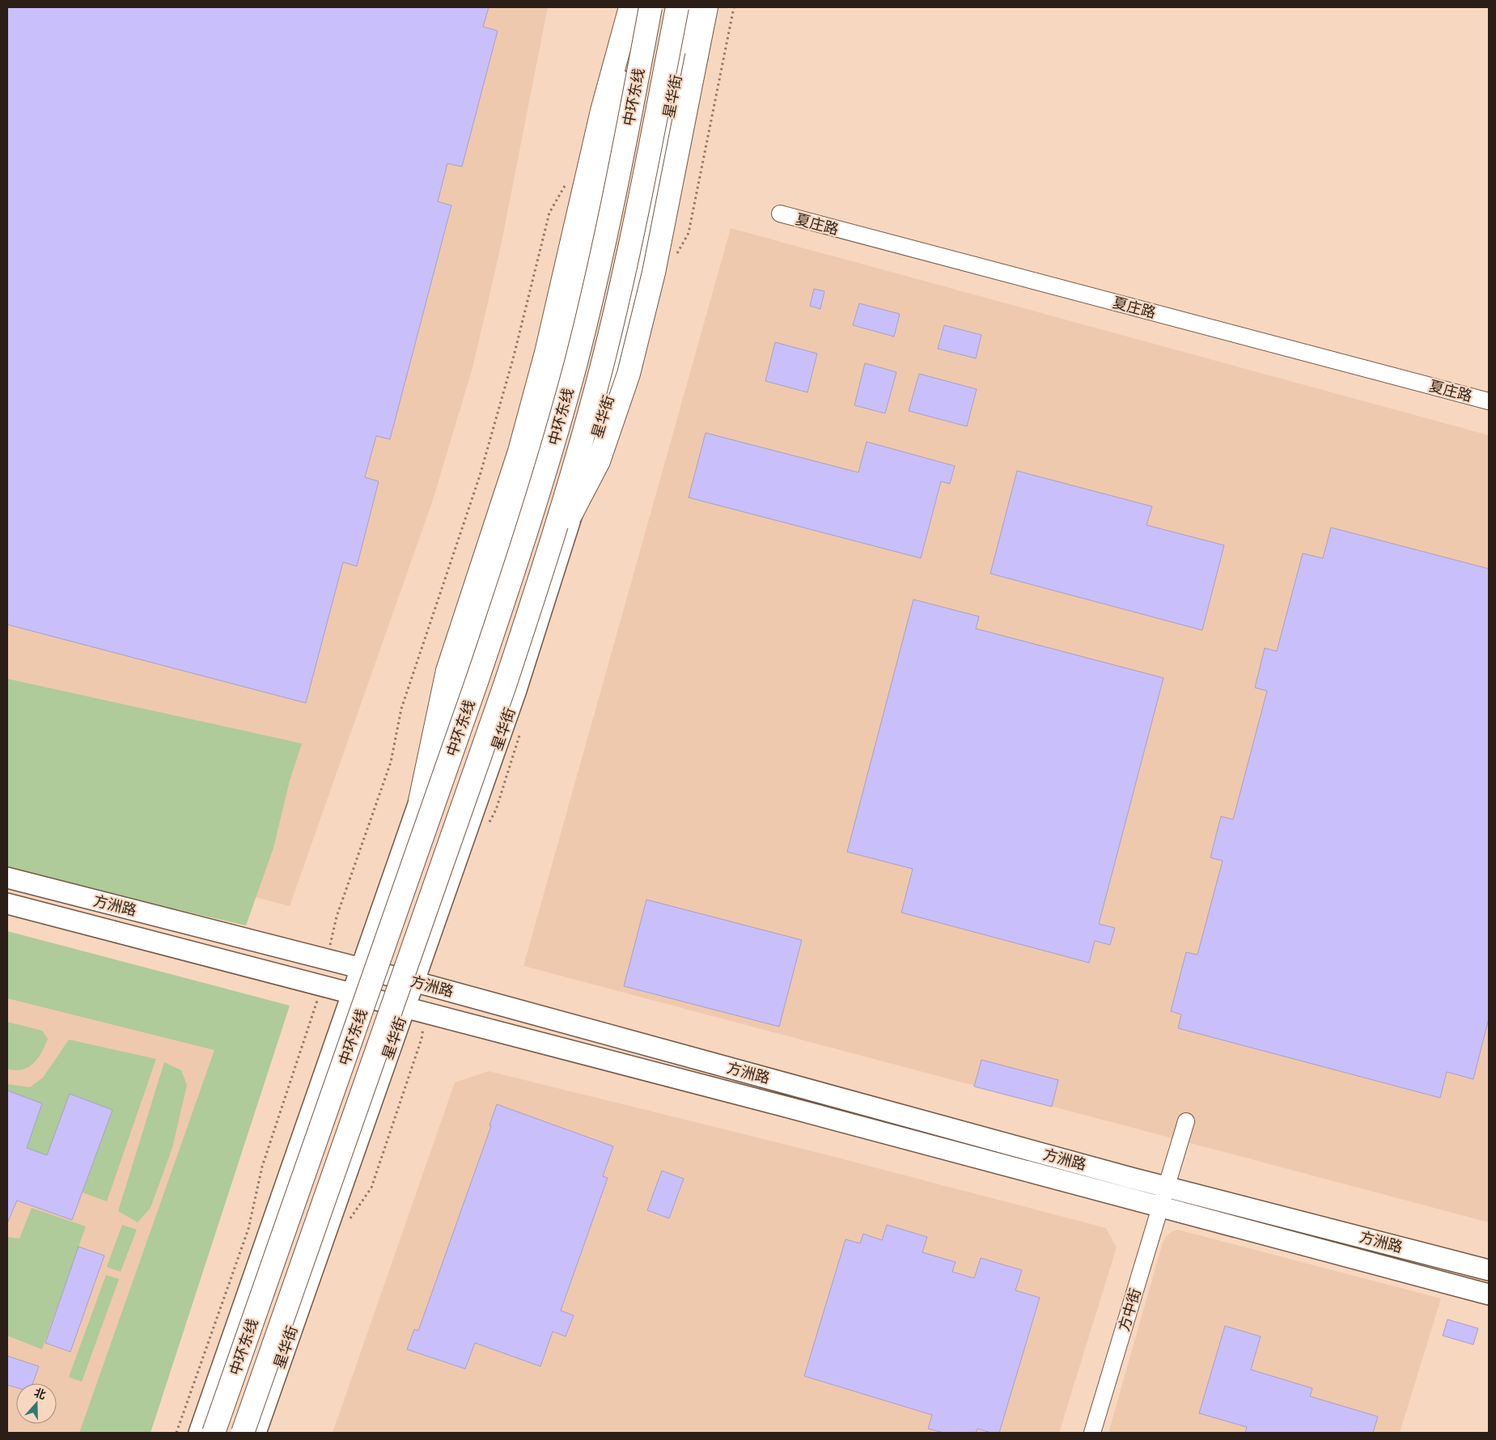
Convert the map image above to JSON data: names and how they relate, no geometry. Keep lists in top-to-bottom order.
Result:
{
  "streets": {
    "highway": ["中环东线"],
    "main road": ["星华街", "方洲路"],
    "street": ["夏庄路", "方中街"]
  },
  "crossings": [
    ["星华街", "方洲路"],
    ["方洲路", "方中街"]
  ],
  "north": "top"
}
